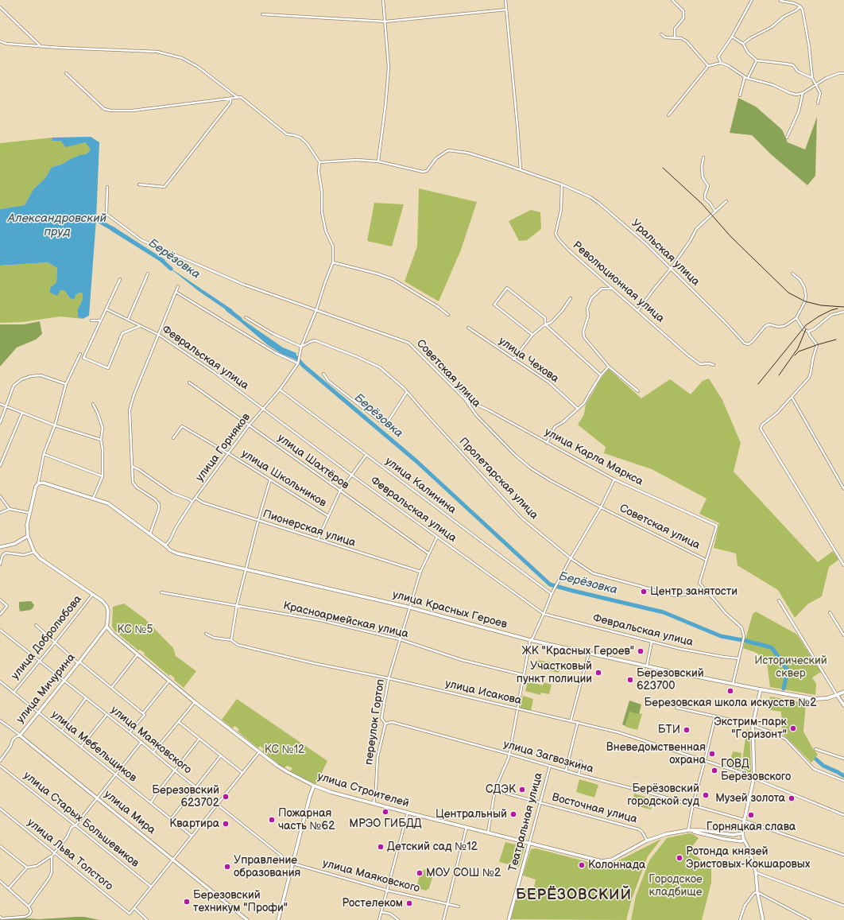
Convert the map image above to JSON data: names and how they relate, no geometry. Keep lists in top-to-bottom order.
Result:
{
  "streets": {
    "main road": [
      "улица Красных Героев",
      "улица Мичурина",
      "улица Строителей",
      "улица Мира",
      "Театральная улица"
    ],
    "street": [
      "Уральская улица",
      "Революционная улица",
      "Февральская улица",
      "улица Чехова",
      "Советская улица",
      "улица Горняков",
      "улица Карла Маркса",
      "улица Шахтёров",
      "улица Школьников",
      "Пролетарская улица",
      "улица Калинина",
      "Пионерская улица",
      "Красноармейская улица",
      "улица Добролюбова",
      "улица Исакова",
      "переулок Гортоп",
      "улица Маяковского",
      "улица Мебельщиков",
      "улица Загвозкина",
      "Восточная улица",
      "улица Старых Большевиков",
      "улица Льва Толстого"
    ]
  },
  "crossings": [
    ["Уральская улица", "Революционная улица"],
    ["Февральская улица", "улица Горняков"],
    ["Февральская улица", "переулок Гортоп"],
    ["Советская улица", "улица Карла Маркса"],
    ["улица Горняков", "улица Шахтёров"],
    ["улица Горняков", "улица Школьников"],
    ["улица Горняков", "улица Калинина"],
    ["улица Горняков", "Пионерская улица"],
    ["улица Горняков", "улица Красных Героев"],
    ["улица Шахтёров", "переулок Гортоп"],
    ["Пионерская улица", "переулок Гортоп"],
    ["улица Красных Героев", "переулок Гортоп"],
    ["Красноармейская улица", "переулок Гортоп"],
    ["улица Добролюбова", "улица Маяковского"],
    ["улица Добролюбова", "улица Мебельщиков"],
    ["улица Мичурина", "улица Маяковского"],
    ["улица Мичурина", "улица Мебельщиков"],
    ["улица Мичурина", "улица Строителей"],
    ["улица Мичурина", "улица Мира"],
    ["улица Исакова", "переулок Гортоп"],
    ["переулок Гортоп", "улица Загвозкина"],
    ["переулок Гортоп", "улица Строителей"],
    ["улица Загвозкина", "Театральная улица"],
    ["улица Строителей", "Восточная улица"],
    ["улица Строителей", "Театральная улица"],
    ["Восточная улица", "Театральная улица"]
  ],
  "districts": ["БЕРЁЗОВСКИЙ"],
  "water": ["Александровский пруд", "Берёзовка"],
  "parks": [
    "КС №5",
    "Исторический сквер",
    "КС №12",
    "Городское кладбище"
  ],
  "places": [
    "Центр занятости",
    "ЖК \"Красных Героев\"",
    "Участковый пункт полиции",
    "Березовский 623700",
    "Березовская школа искусств №2",
    "Экстрим-парк \"Горизонт\"",
    "БТИ",
    "Вневедомственная охрана",
    "ГОВД Берёзовского",
    "СДЭК",
    "Берёзовский городской суд",
    "Березовский 623702",
    "Музей золота",
    "МРЭО ГИБДД",
    "Центральный",
    "Горняцкая слава",
    "Пожарная часть №62",
    "Квартира",
    "Детский сад №12",
    "Ротонда князей Эристовых-Кокшаровых",
    "Колоннада",
    "Управление образования",
    "МОУ СОШ №2",
    "Березовский техникум \"Профи\"",
    "Ростелеком"
  ]
}
